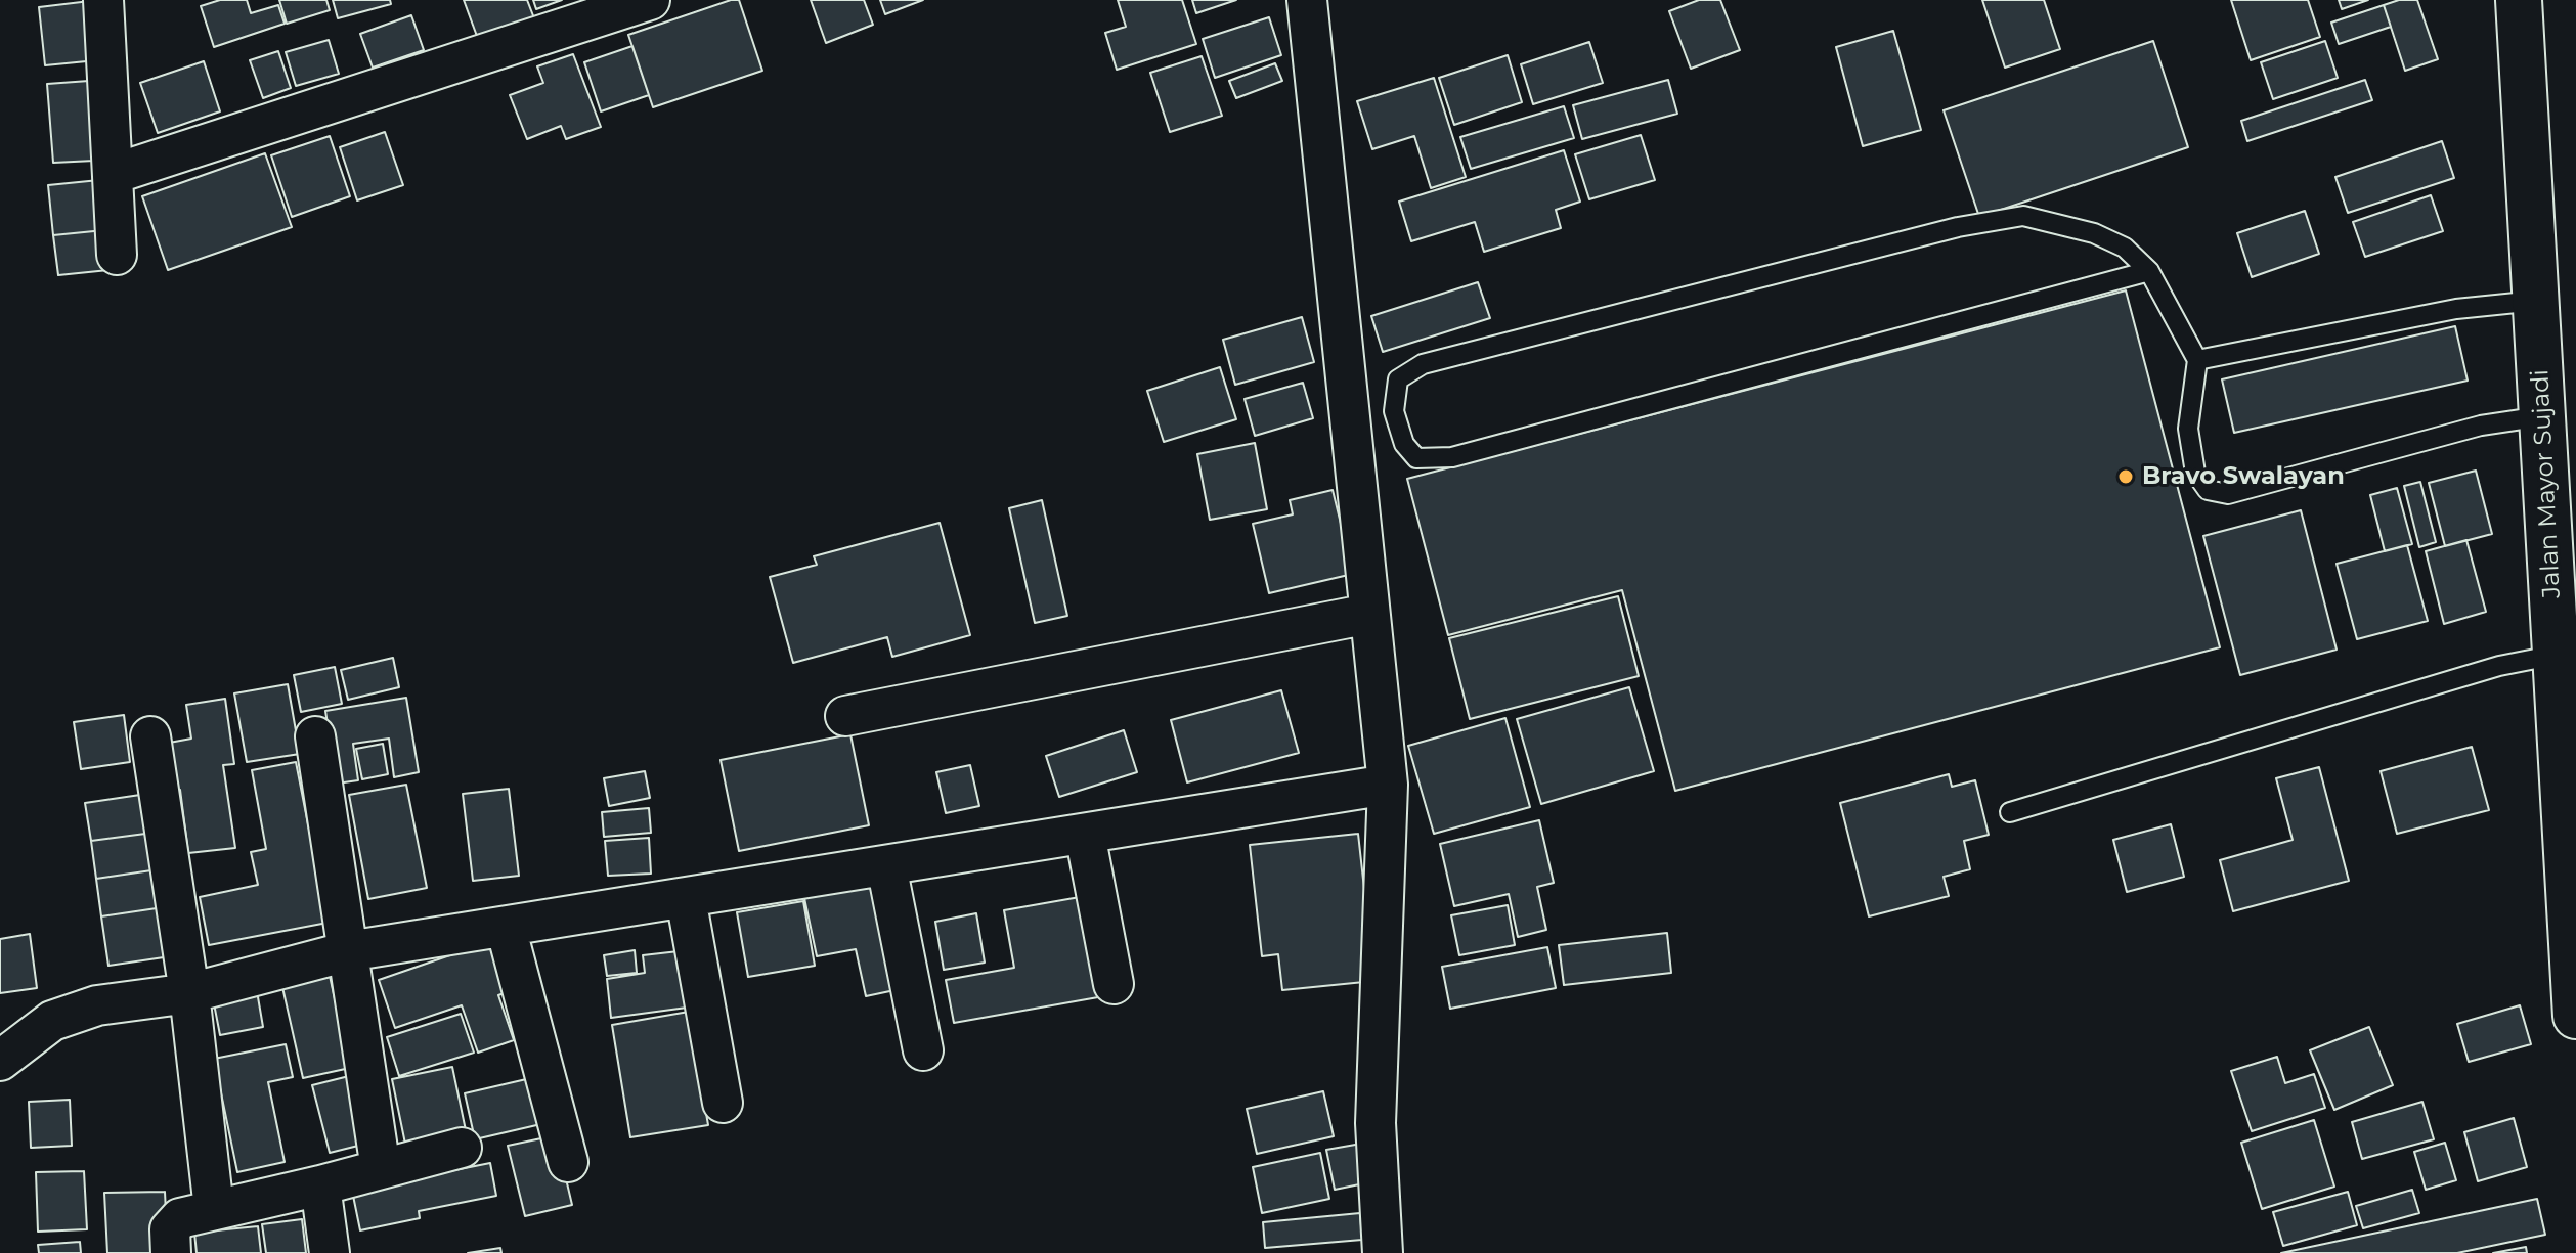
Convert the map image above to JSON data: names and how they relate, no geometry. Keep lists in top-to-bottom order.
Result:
{
  "streets": {
    "highway": ["Jalan Mayor Sujadi"]
  },
  "places": ["Bravo Swalayan"]
}
